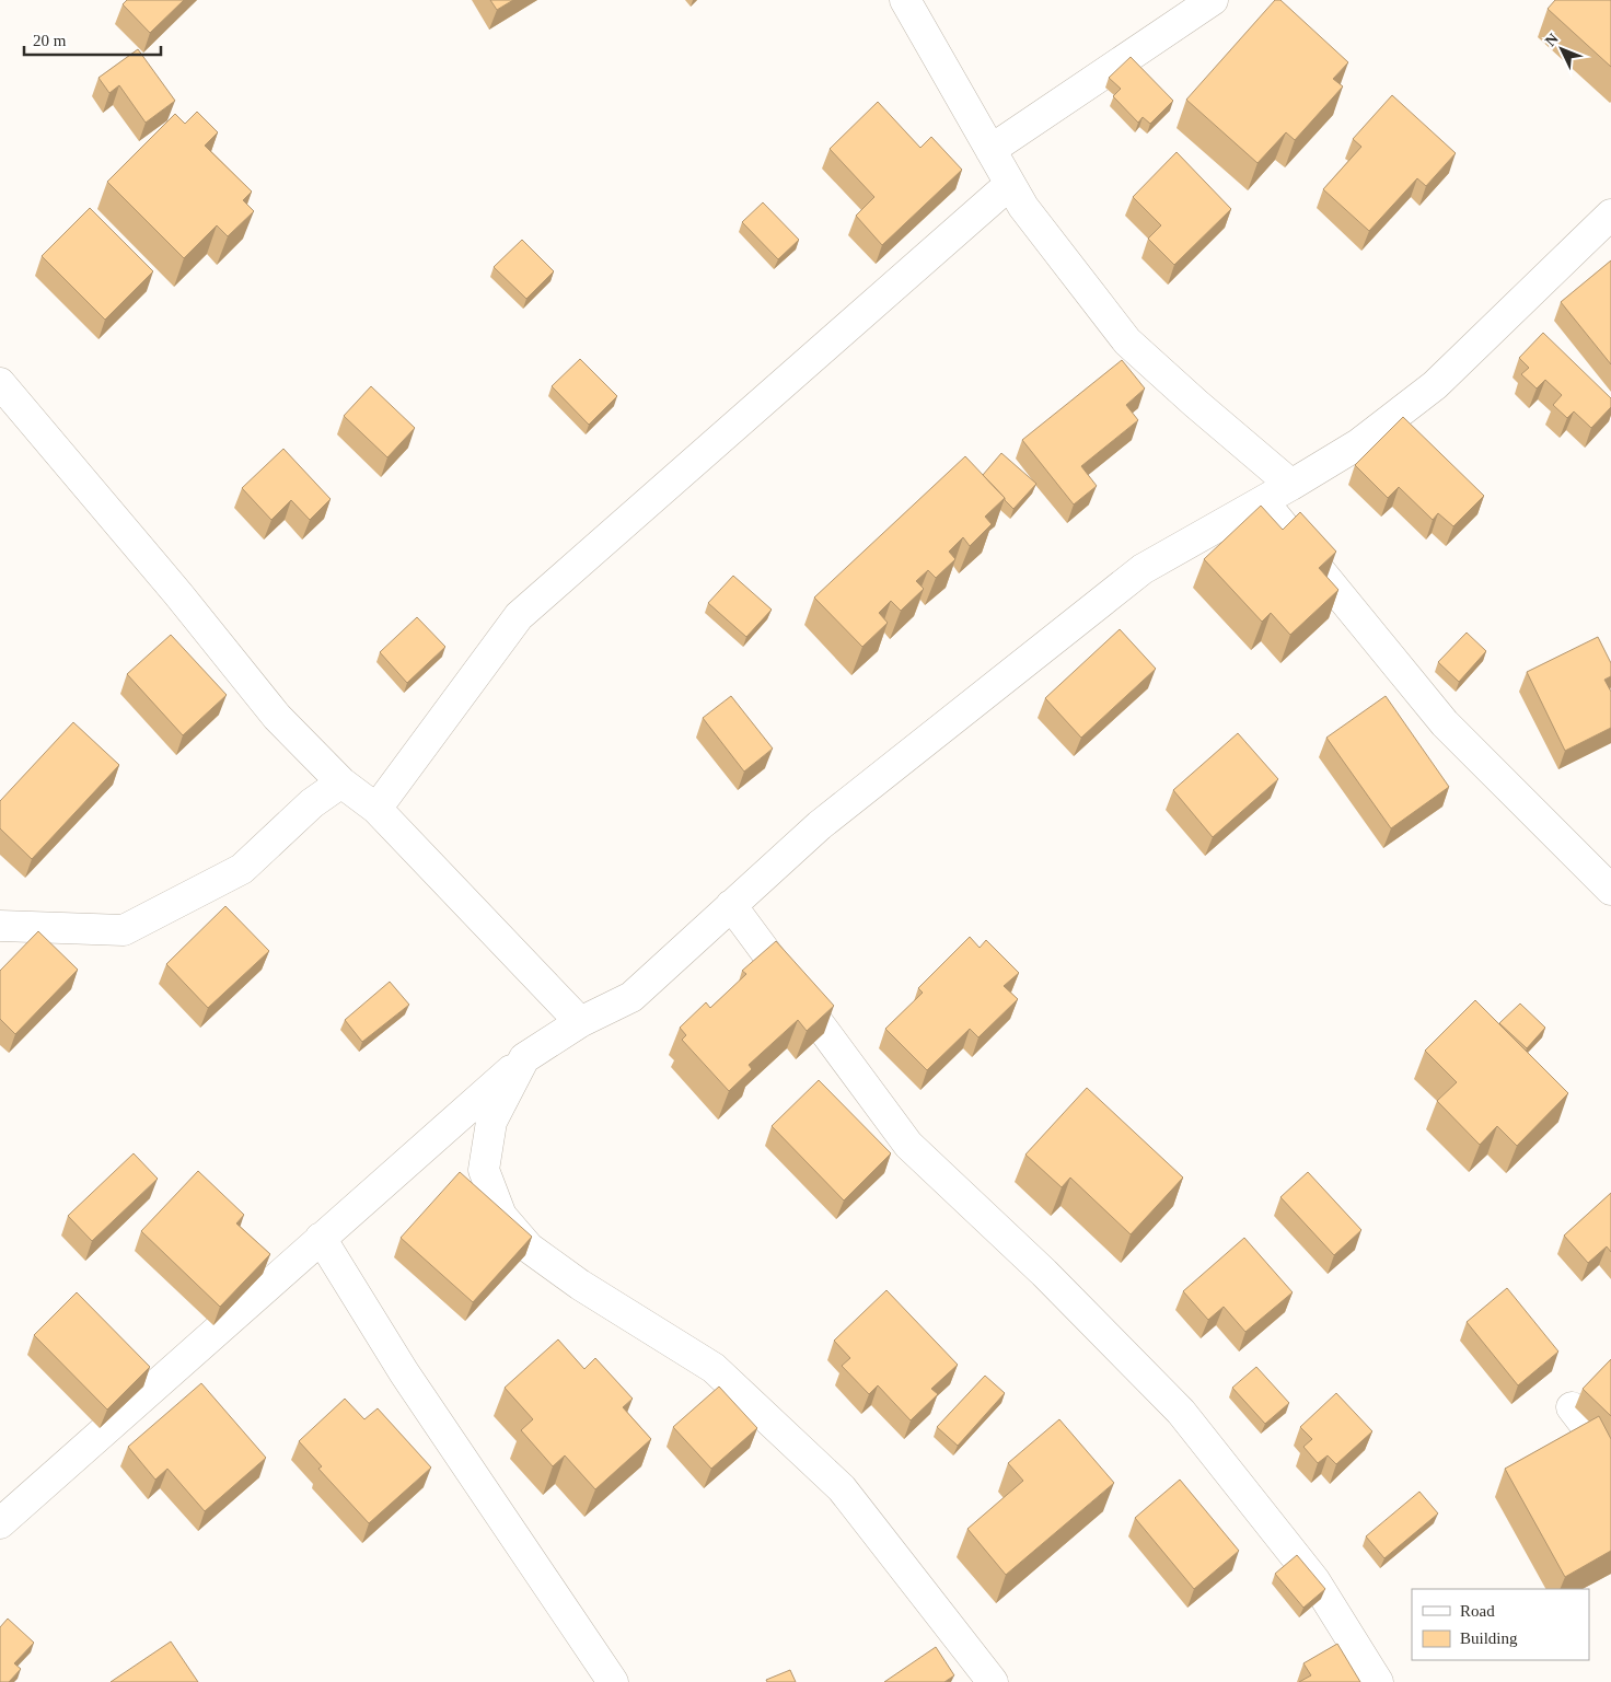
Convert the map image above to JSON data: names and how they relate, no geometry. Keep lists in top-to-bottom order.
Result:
{
  "legend": ["Road", "Building"],
  "scale_bar": "20 m",
  "north": "top left"
}
